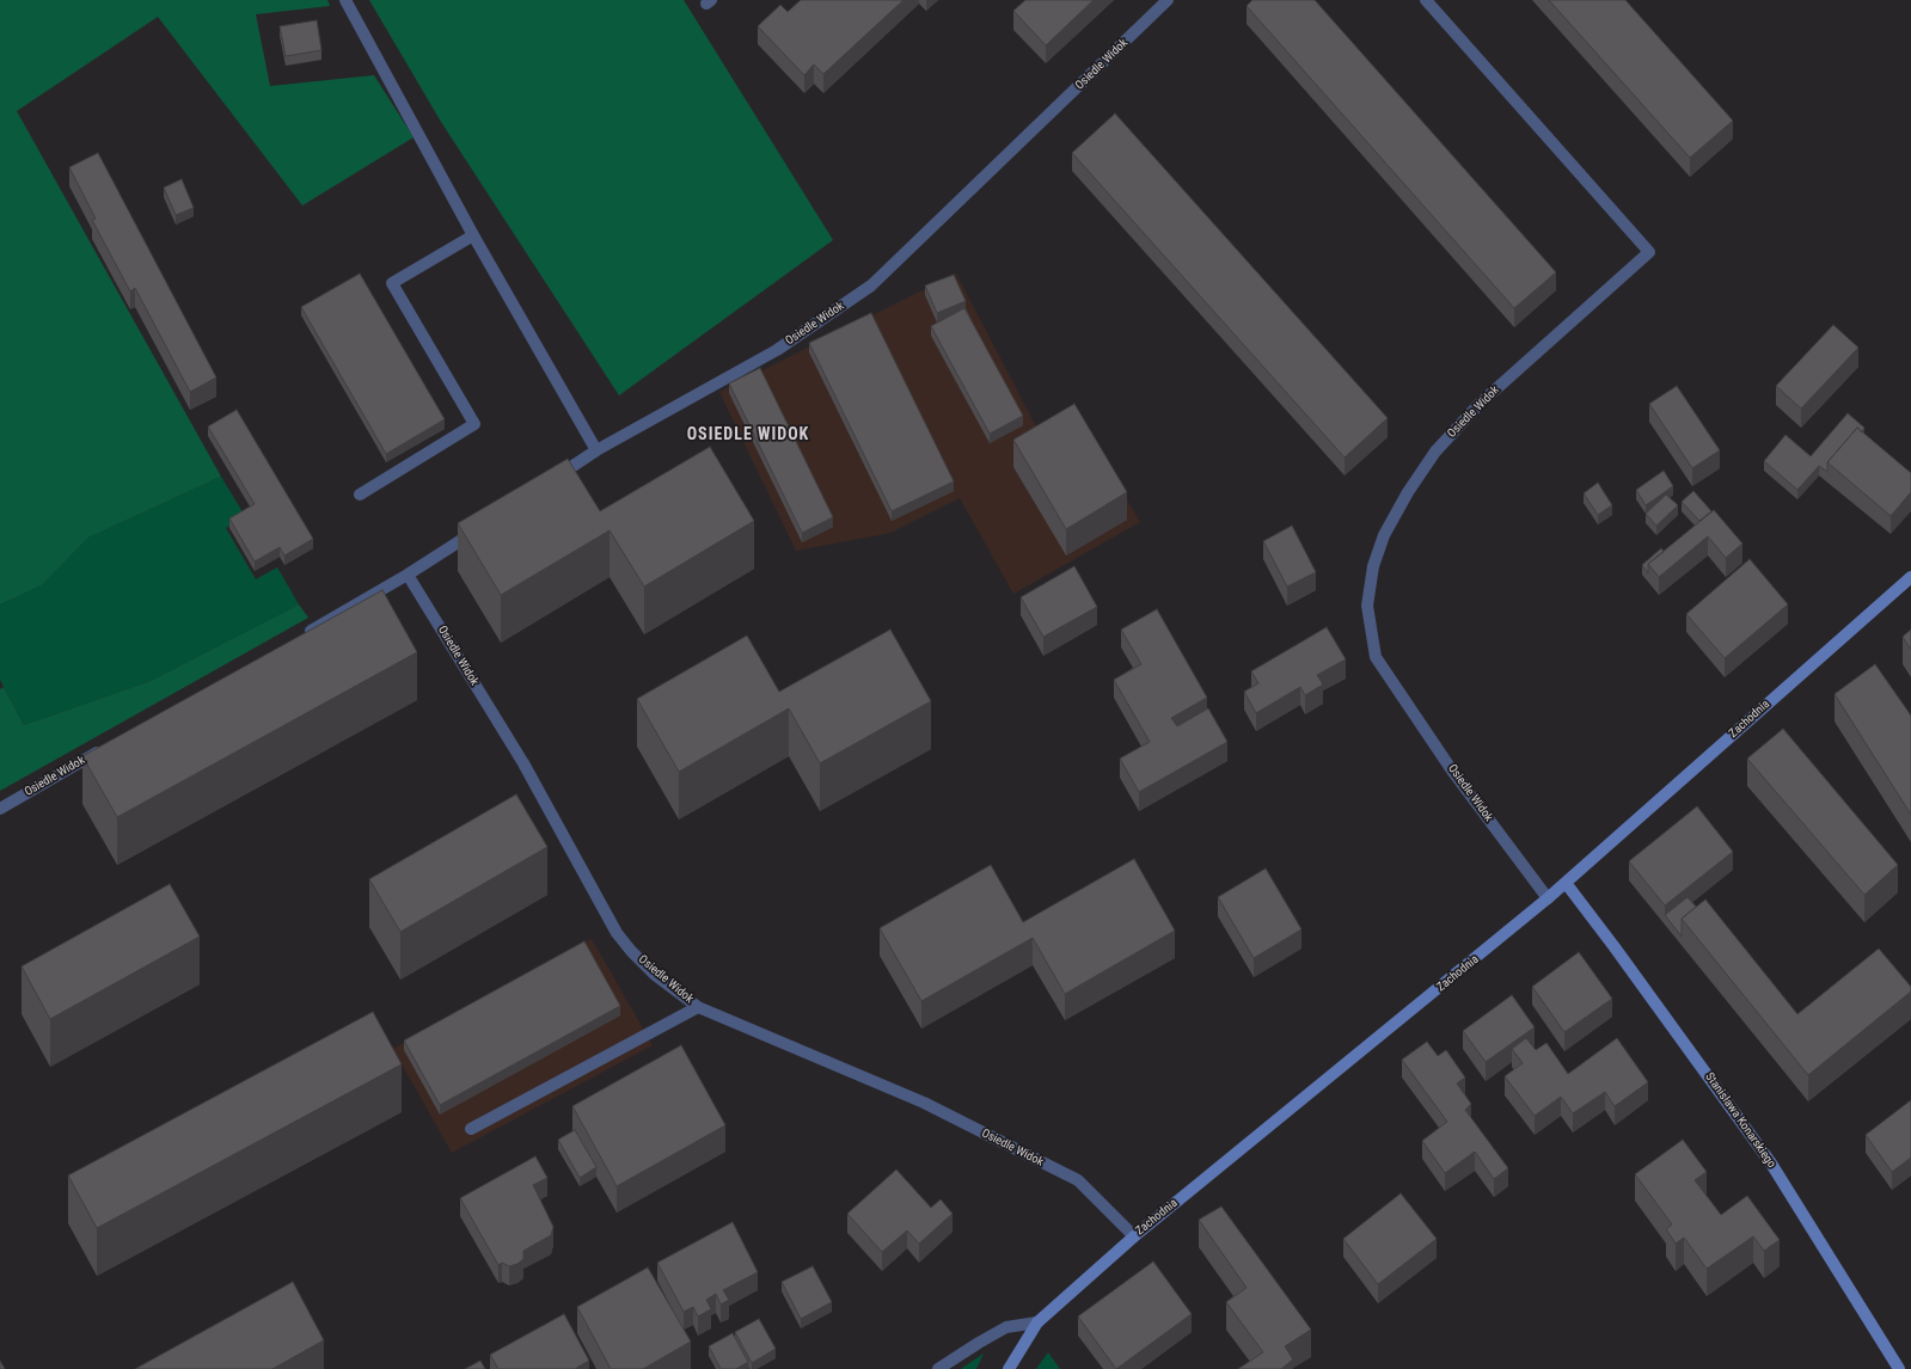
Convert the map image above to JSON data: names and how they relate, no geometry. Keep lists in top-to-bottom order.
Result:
{
  "streets": {
    "street": ["Osiedle Widok", "Zachodnia", "Stanisława Konarskiego"]
  },
  "crossings": [
    ["Osiedle Widok", "Zachodnia"],
    ["Zachodnia", "Stanisława Konarskiego"]
  ],
  "districts": ["OSIEDLE WIDOK"]
}
